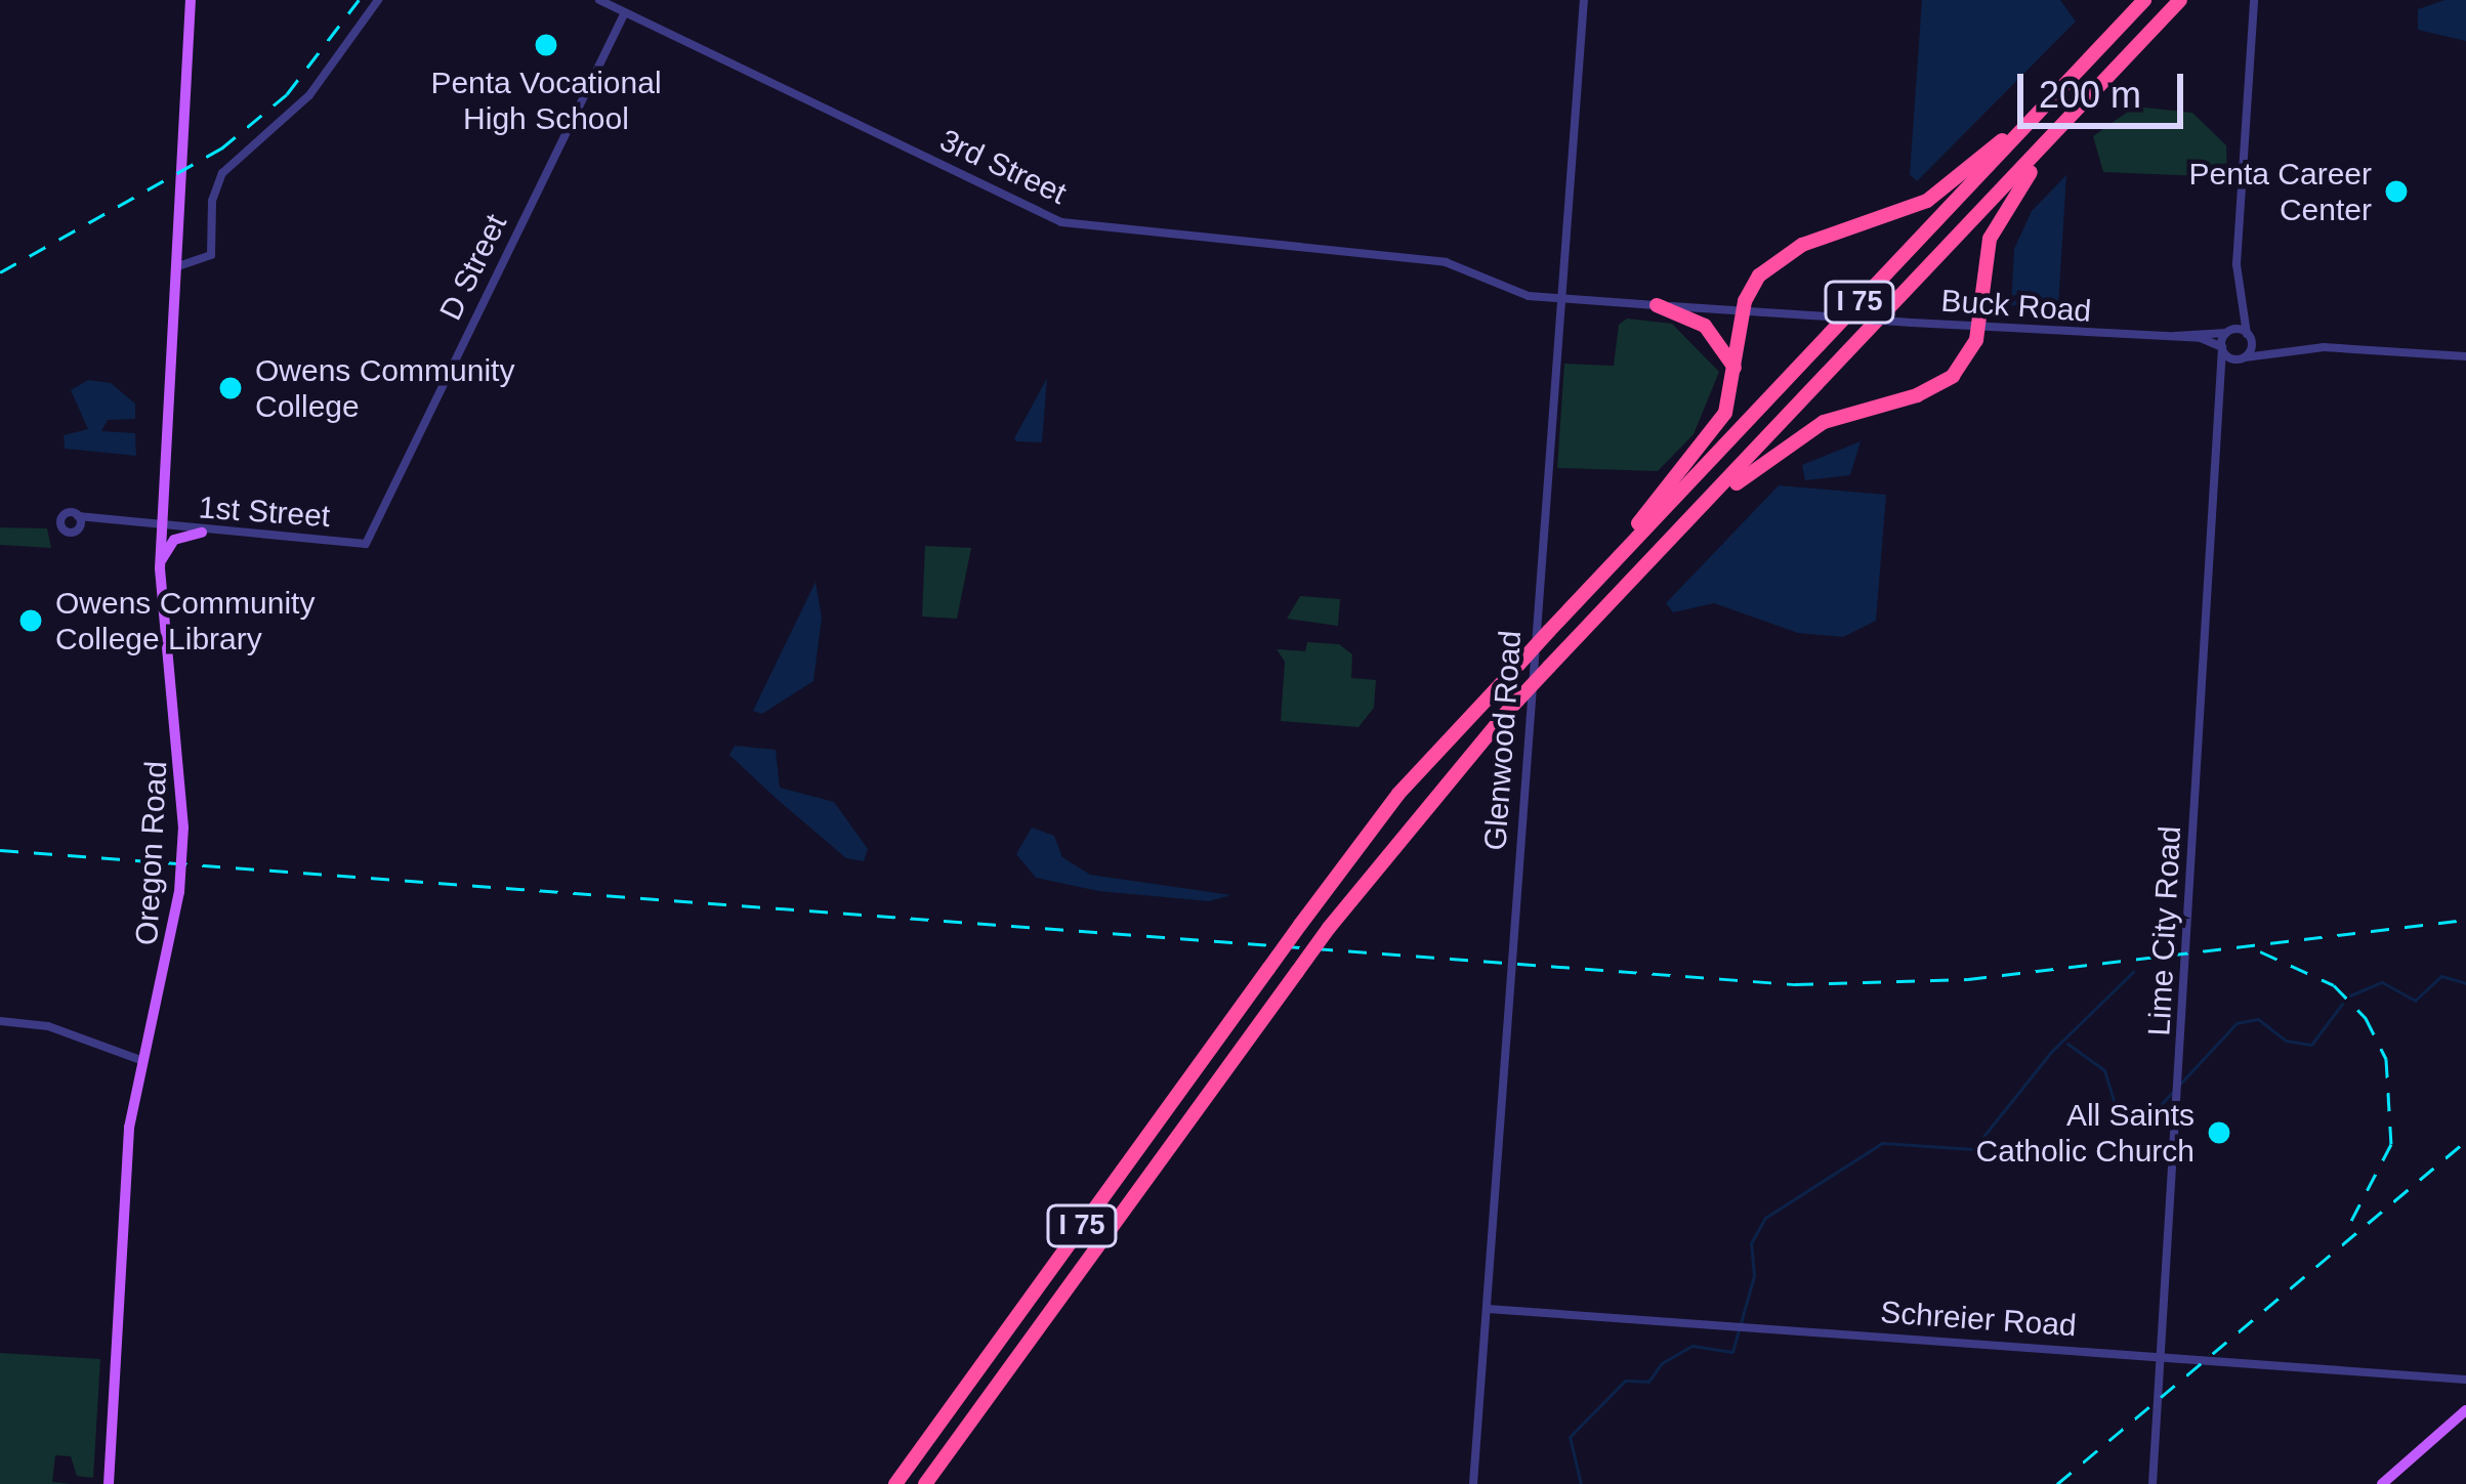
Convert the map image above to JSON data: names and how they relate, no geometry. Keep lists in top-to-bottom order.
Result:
{
  "streets": {
    "highway": ["I 75"],
    "main road": ["Oregon Road"],
    "street": [
      "3rd Street",
      "D Street",
      "Buck Road",
      "1st Street",
      "Glenwood Road",
      "Lime City Road",
      "Schreier Road"
    ]
  },
  "crossings": [
    ["3rd Street", "D Street"],
    ["3rd Street", "Buck Road"],
    ["3rd Street", "Glenwood Road"],
    ["D Street", "1st Street"],
    ["Buck Road", "Glenwood Road"],
    ["Buck Road", "Lime City Road"],
    ["1st Street", "Oregon Road"],
    ["Glenwood Road", "Schreier Road"],
    ["Lime City Road", "Schreier Road"]
  ],
  "places": [
    "Penta Vocational High School",
    "Penta Career Center",
    "Owens Community College",
    "Owens Community College Library",
    "All Saints Catholic Church"
  ],
  "scale_bar": "200 m"
}
